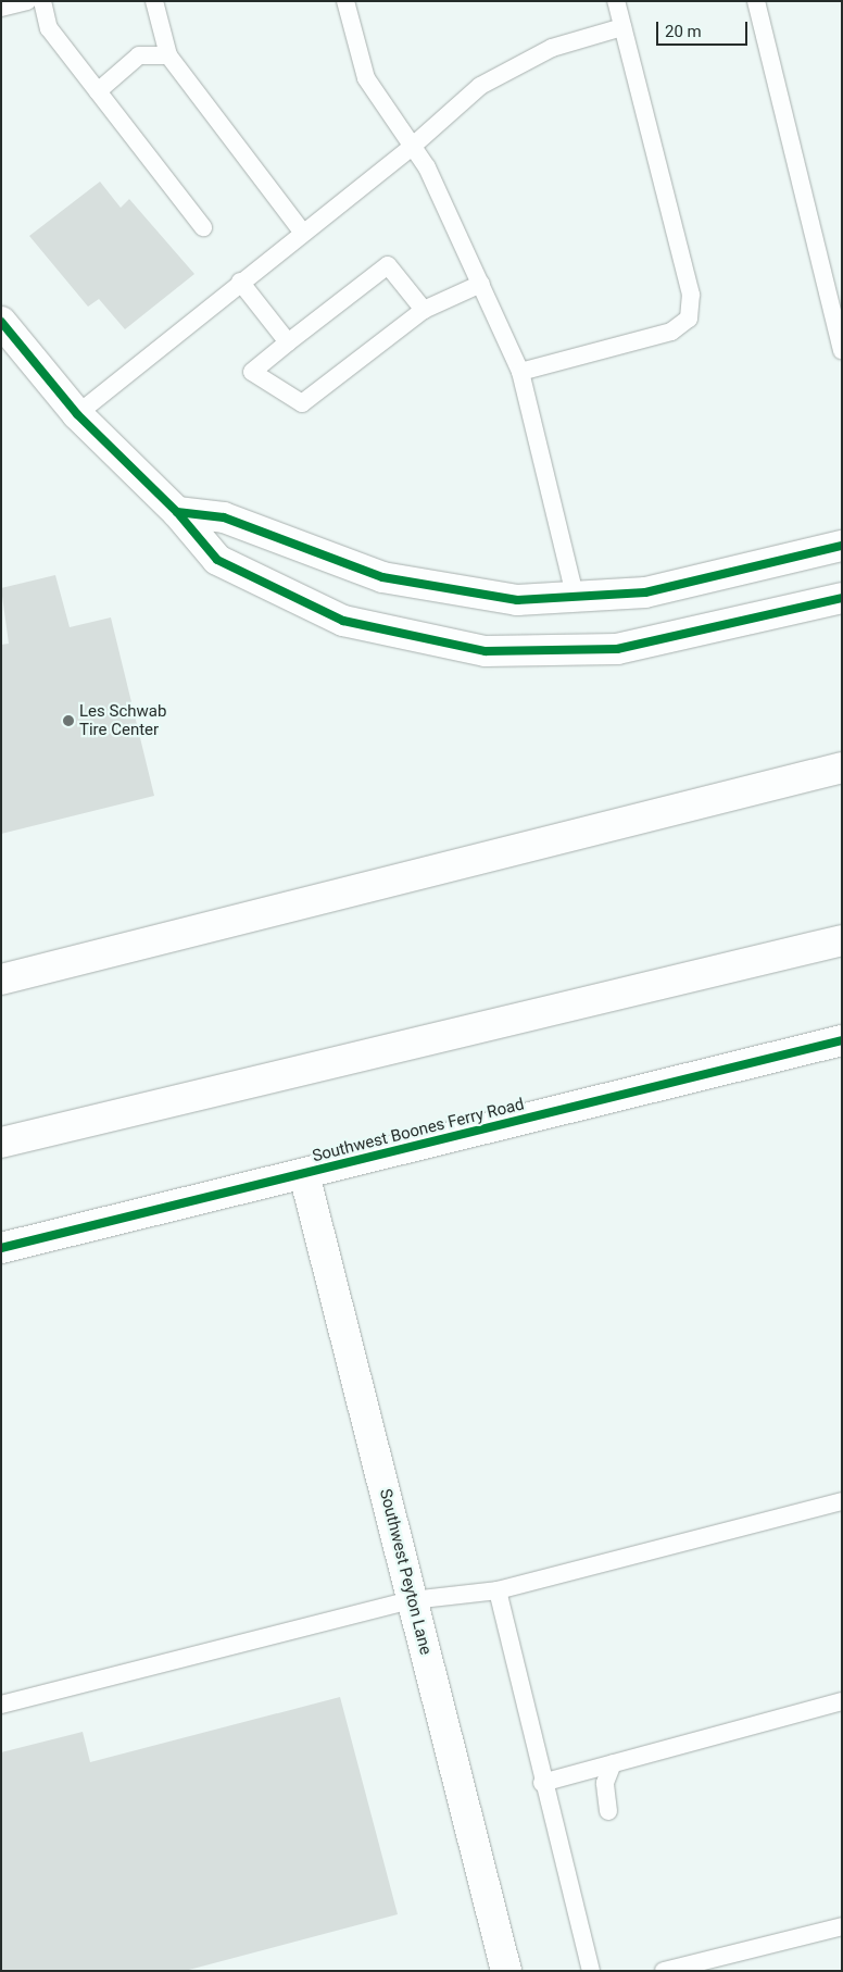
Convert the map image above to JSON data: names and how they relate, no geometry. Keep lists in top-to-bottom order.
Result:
{
  "streets": {
    "main road": ["Southwest Boones Ferry Road", "Southwest Peyton Lane"]
  },
  "crossings": [
    ["Southwest Boones Ferry Road", "Southwest Peyton Lane"]
  ],
  "places": ["Les Schwab Tire Center"],
  "scale_bar": "20 m"
}
